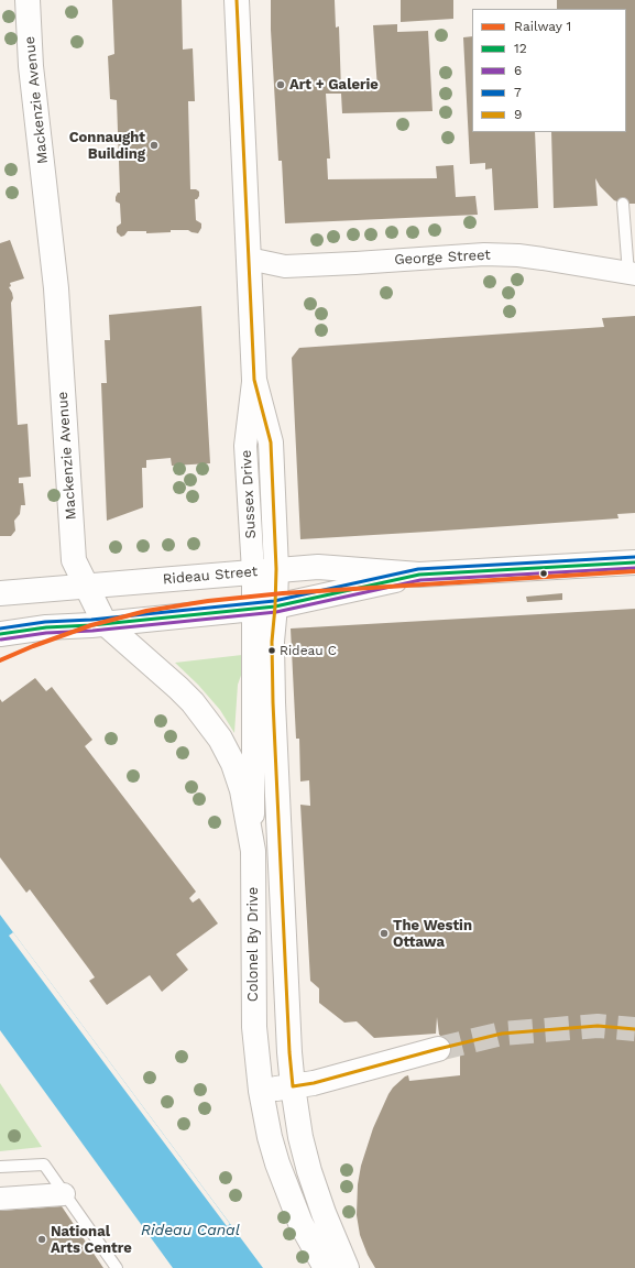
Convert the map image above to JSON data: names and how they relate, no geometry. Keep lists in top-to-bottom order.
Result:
{
  "streets": {
    "main road": [
      "Mackenzie Avenue",
      "Sussex Drive",
      "Rideau Street",
      "Colonel By Drive"
    ],
    "street": ["George Street"]
  },
  "crossings": [
    ["Mackenzie Avenue", "Rideau Street"],
    ["Mackenzie Avenue", "Colonel By Drive"],
    ["George Street", "Sussex Drive"],
    ["Sussex Drive", "Rideau Street"],
    ["Sussex Drive", "Colonel By Drive"],
    ["Rideau Street", "Colonel By Drive"]
  ],
  "water": ["Rideau Canal"],
  "places": [
    "Art + Galerie",
    "Connaught Building",
    "Rideau C",
    "The Westin Ottawa",
    "National Arts Centre"
  ],
  "lines": [
    "transit line 9",
    "transit line 7",
    "transit line 12",
    "transit line 6",
    "rail line 1"
  ],
  "legend": [
    "Railway 1",
    "12",
    "6",
    "7",
    "9"
  ]
}
